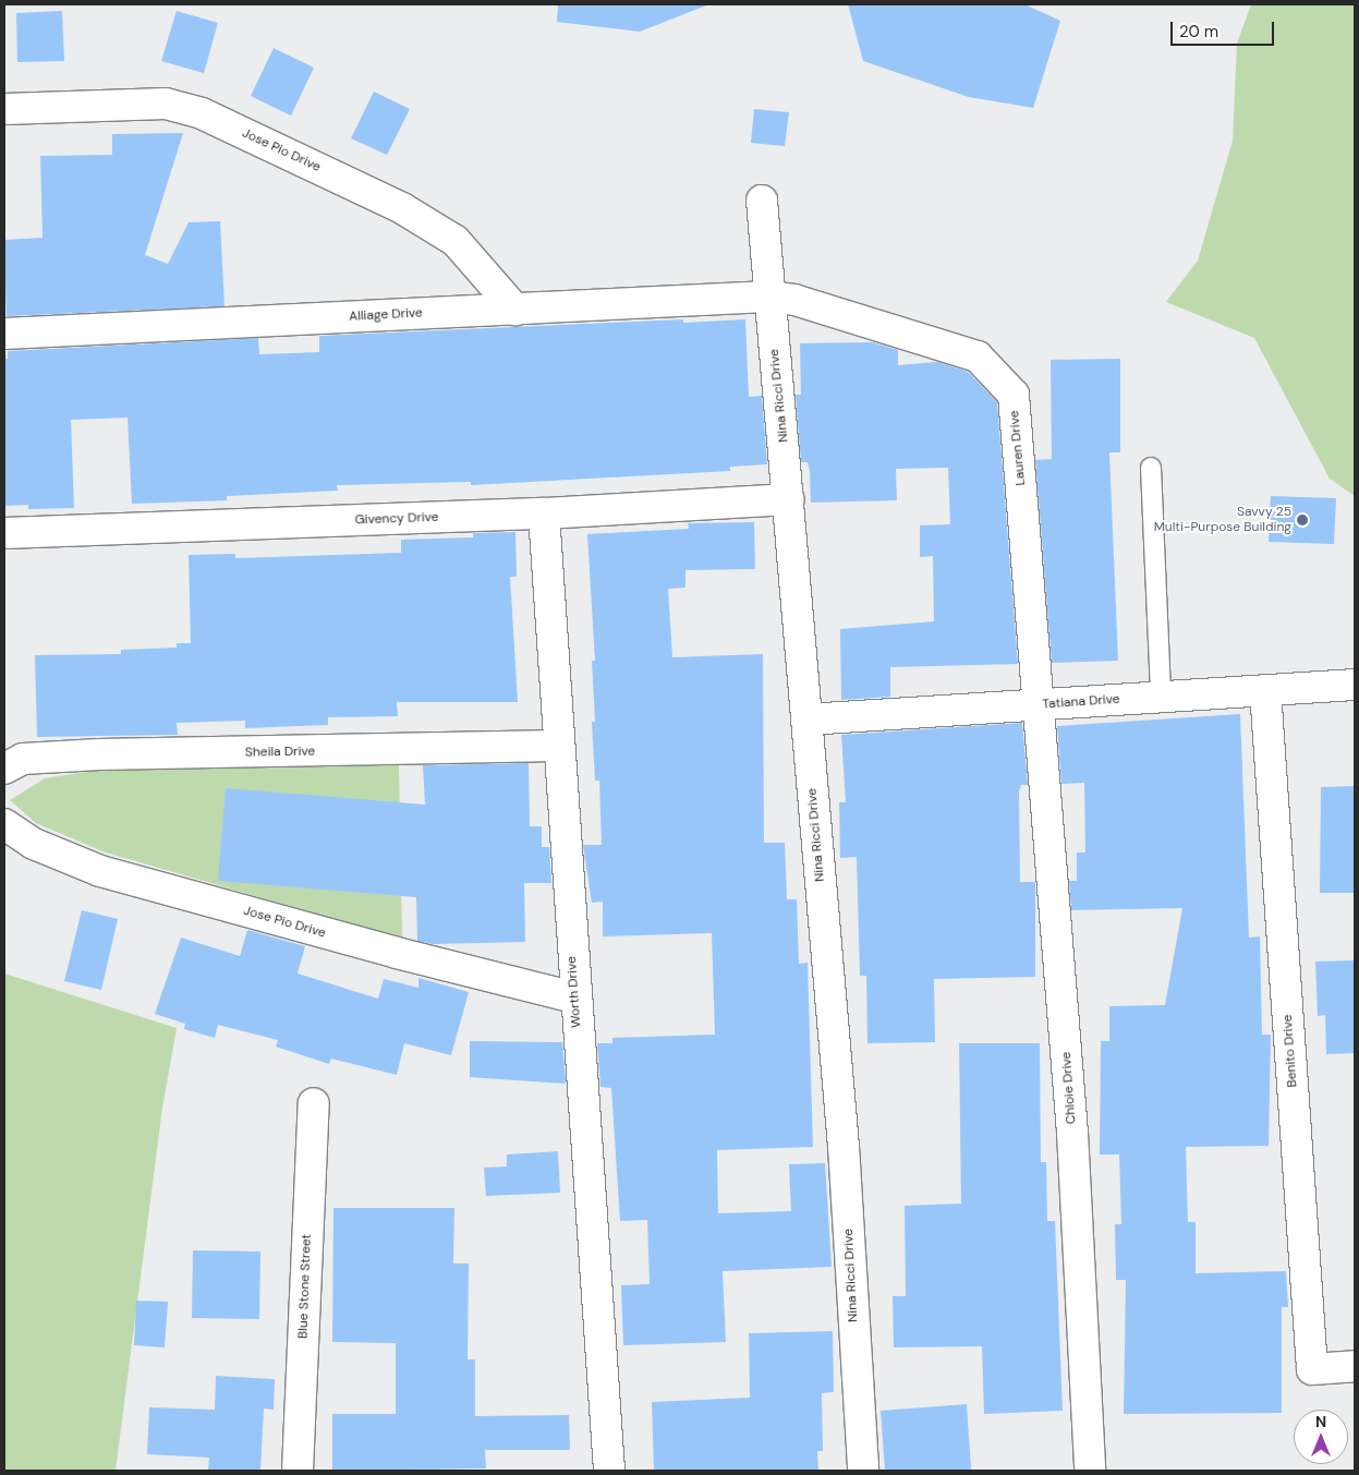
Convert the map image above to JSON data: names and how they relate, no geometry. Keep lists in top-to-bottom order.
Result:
{
  "streets": {
    "street": [
      "Jose Pio Drive",
      "Alliage Drive",
      "Nina Ricci Drive",
      "Lauren Drive",
      "Givency Drive",
      "Tatiana Drive",
      "Sheila Drive",
      "Worth Drive",
      "Benito Drive",
      "Chloie Drive",
      "Blue Stone Street"
    ]
  },
  "crossings": [
    ["Jose Pio Drive", "Alliage Drive"],
    ["Jose Pio Drive", "Worth Drive"],
    ["Alliage Drive", "Nina Ricci Drive"],
    ["Alliage Drive", "Lauren Drive"],
    ["Nina Ricci Drive", "Lauren Drive"],
    ["Nina Ricci Drive", "Givency Drive"],
    ["Nina Ricci Drive", "Tatiana Drive"],
    ["Lauren Drive", "Tatiana Drive"],
    ["Lauren Drive", "Chloie Drive"],
    ["Givency Drive", "Worth Drive"],
    ["Tatiana Drive", "Benito Drive"],
    ["Tatiana Drive", "Chloie Drive"],
    ["Sheila Drive", "Worth Drive"]
  ],
  "places": ["Savvy 25 Multi-Purpose Building"],
  "scale_bar": "20 m",
  "north": "top"
}
